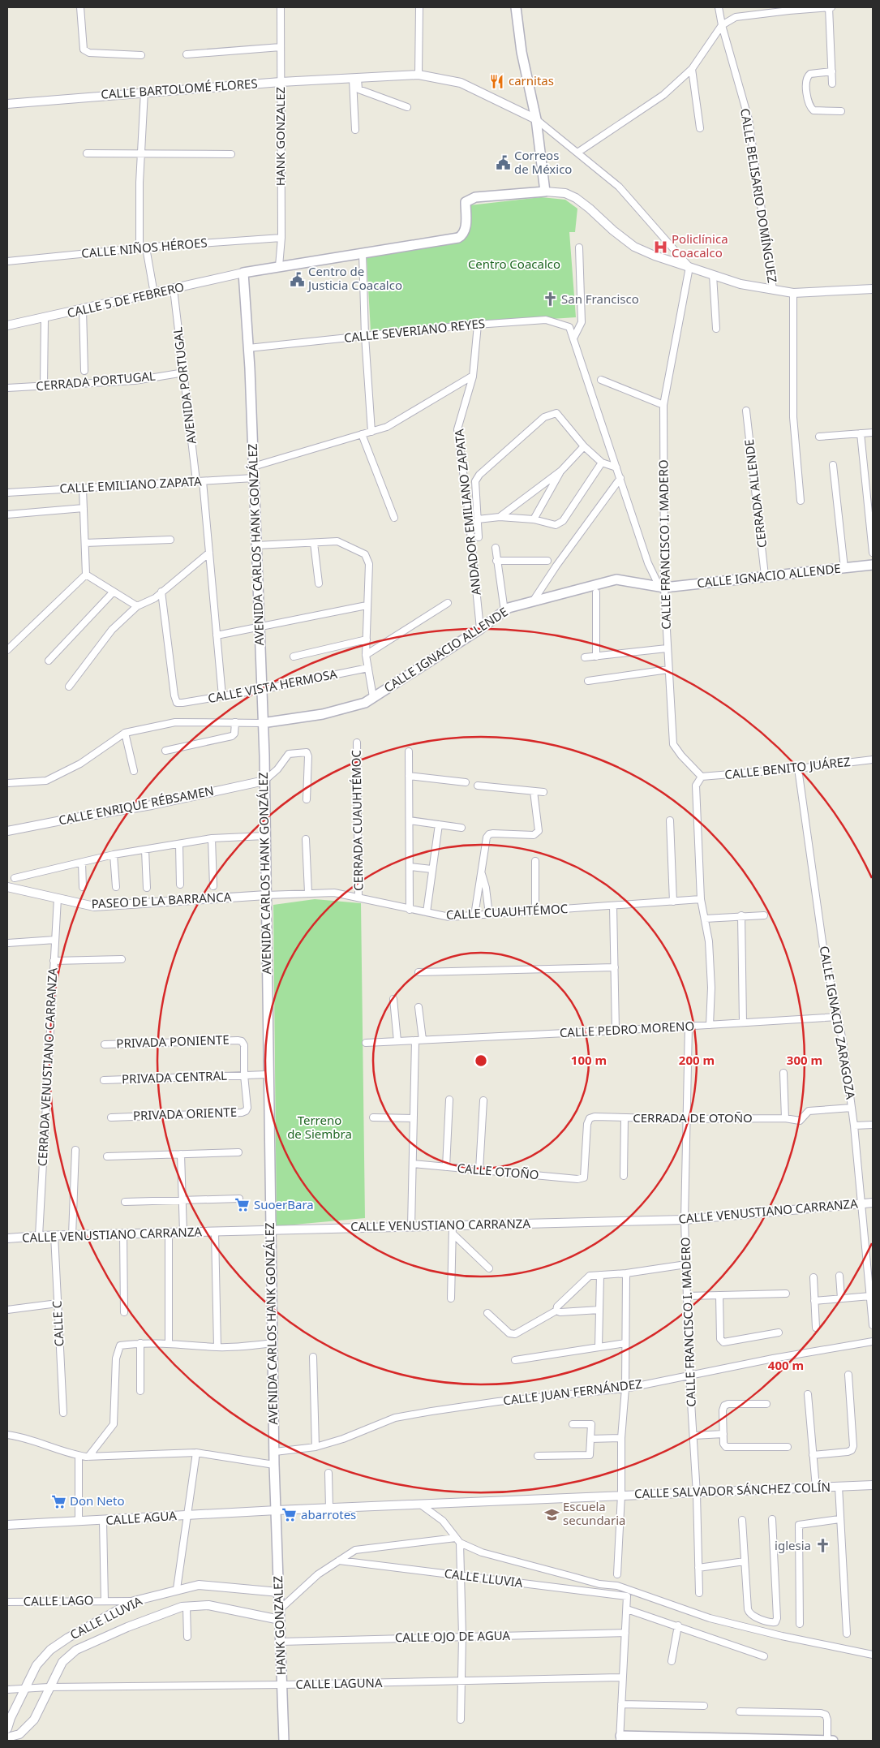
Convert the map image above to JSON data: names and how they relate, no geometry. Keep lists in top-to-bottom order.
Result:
{
  "streets": {
    "main road": ["HANK GONZALEZ", "AVENIDA CARLOS HANK GONZÁLEZ", "CALLE IGNACIO ALLENDE"],
    "street": [
      "CALLE BARTOLOMÉ FLORES",
      "CALLE BELISARIO DOMÍNGUEZ",
      "CALLE NIÑOS HÉROES",
      "CALLE 5 DE FEBRERO",
      "CALLE SEVERIANO REYES",
      "CERRADA PORTUGAL",
      "AVENIDA PORTUGAL",
      "CALLE EMILIANO ZAPATA",
      "CERRADA ALLENDE",
      "ANDADOR EMILIANO ZAPATA",
      "CALLE FRANCISCO I. MADERO",
      "CALLE VISTA HERMOSA",
      "CALLE BENITO JUÁREZ",
      "CALLE ENRIQUE RÉBSAMEN",
      "CERRADA CUAUHTÉMOC",
      "PASEO DE LA BARRANCA",
      "CALLE CUAUHTÉMOC",
      "CALLE IGNACIO ZARAGOZA",
      "CALLE PEDRO MORENO",
      "PRIVADA PONIENTE",
      "CERRADA VENUSTIANO CARRANZA",
      "PRIVADA CENTRAL",
      "PRIVADA ORIENTE",
      "CERRADA DE OTOÑO",
      "CALLE OTOÑO",
      "CALLE VENUSTIANO CARRANZA",
      "CALLE C",
      "CALLE JUAN FERNÁNDEZ",
      "CALLE SALVADOR SÁNCHEZ COLÍN",
      "CALLE AGUA",
      "CALLE LLUVIA",
      "CALLE LAGO",
      "CALLE OJO DE AGUA",
      "CALLE LAGUNA"
    ]
  },
  "crossings": [
    ["CALLE BARTOLOMÉ FLORES", "HANK GONZALEZ"],
    ["HANK GONZALEZ", "CALLE NIÑOS HÉROES"],
    ["HANK GONZALEZ", "AVENIDA CARLOS HANK GONZÁLEZ"],
    ["HANK GONZALEZ", "CALLE SALVADOR SÁNCHEZ COLÍN"],
    ["HANK GONZALEZ", "CALLE AGUA"],
    ["HANK GONZALEZ", "CALLE LLUVIA"],
    ["HANK GONZALEZ", "CALLE OJO DE AGUA"],
    ["HANK GONZALEZ", "CALLE LAGUNA"],
    ["CALLE 5 DE FEBRERO", "AVENIDA PORTUGAL"],
    ["CALLE 5 DE FEBRERO", "AVENIDA CARLOS HANK GONZÁLEZ"],
    ["CALLE SEVERIANO REYES", "ANDADOR EMILIANO ZAPATA"],
    ["CALLE SEVERIANO REYES", "AVENIDA CARLOS HANK GONZÁLEZ"],
    ["CERRADA PORTUGAL", "AVENIDA PORTUGAL"],
    ["AVENIDA PORTUGAL", "CALLE EMILIANO ZAPATA"],
    ["AVENIDA PORTUGAL", "CALLE VISTA HERMOSA"],
    ["CALLE EMILIANO ZAPATA", "AVENIDA CARLOS HANK GONZÁLEZ"],
    ["CERRADA ALLENDE", "CALLE IGNACIO ALLENDE"],
    ["ANDADOR EMILIANO ZAPATA", "CALLE IGNACIO ALLENDE"],
    ["AVENIDA CARLOS HANK GONZÁLEZ", "CALLE IGNACIO ALLENDE"],
    ["AVENIDA CARLOS HANK GONZÁLEZ", "CALLE VISTA HERMOSA"],
    ["AVENIDA CARLOS HANK GONZÁLEZ", "CALLE ENRIQUE RÉBSAMEN"],
    ["AVENIDA CARLOS HANK GONZÁLEZ", "PASEO DE LA BARRANCA"],
    ["AVENIDA CARLOS HANK GONZÁLEZ", "CALLE CUAUHTÉMOC"],
    ["AVENIDA CARLOS HANK GONZÁLEZ", "PRIVADA CENTRAL"],
    ["AVENIDA CARLOS HANK GONZÁLEZ", "CALLE VENUSTIANO CARRANZA"],
    ["AVENIDA CARLOS HANK GONZÁLEZ", "CALLE JUAN FERNÁNDEZ"],
    ["AVENIDA CARLOS HANK GONZÁLEZ", "CALLE SALVADOR SÁNCHEZ COLÍN"],
    ["AVENIDA CARLOS HANK GONZÁLEZ", "CALLE AGUA"],
    ["CALLE FRANCISCO I. MADERO", "CALLE IGNACIO ALLENDE"],
    ["CALLE FRANCISCO I. MADERO", "CALLE BENITO JUÁREZ"],
    ["CALLE FRANCISCO I. MADERO", "CALLE PEDRO MORENO"],
    ["CALLE FRANCISCO I. MADERO", "CERRADA DE OTOÑO"],
    ["CALLE FRANCISCO I. MADERO", "CALLE VENUSTIANO CARRANZA"],
    ["CALLE FRANCISCO I. MADERO", "CALLE JUAN FERNÁNDEZ"],
    ["CALLE FRANCISCO I. MADERO", "CALLE SALVADOR SÁNCHEZ COLÍN"],
    ["CALLE BENITO JUÁREZ", "CALLE IGNACIO ZARAGOZA"],
    ["CERRADA CUAUHTÉMOC", "CALLE CUAUHTÉMOC"],
    ["PASEO DE LA BARRANCA", "CALLE CUAUHTÉMOC"],
    ["PASEO DE LA BARRANCA", "CERRADA VENUSTIANO CARRANZA"],
    ["CALLE IGNACIO ZARAGOZA", "CALLE PEDRO MORENO"],
    ["CALLE IGNACIO ZARAGOZA", "CERRADA DE OTOÑO"],
    ["CALLE IGNACIO ZARAGOZA", "CALLE VENUSTIANO CARRANZA"],
    ["PRIVADA PONIENTE", "PRIVADA CENTRAL"],
    ["CERRADA VENUSTIANO CARRANZA", "CALLE VENUSTIANO CARRANZA"],
    ["PRIVADA CENTRAL", "PRIVADA ORIENTE"],
    ["CERRADA DE OTOÑO", "CALLE OTOÑO"],
    ["CALLE VENUSTIANO CARRANZA", "CALLE C"],
    ["CALLE SALVADOR SÁNCHEZ COLÍN", "CALLE AGUA"],
    ["CALLE LLUVIA", "CALLE LAGO"],
    ["CALLE LLUVIA", "CALLE LAGUNA"]
  ],
  "parks": ["Centro Coacalco", "Terreno de Siembra"],
  "places": {
    "restaurant": ["carnitas"],
    "public building": ["Correos de México", "Centro de Justicia Coacalco"],
    "hospital": ["Policlínica Coacalco"],
    "church": ["San Francisco", "iglesia"],
    "supermarket": ["SuoerBara", "Don Neto", "abarrotes"],
    "school or university": ["Escuela secundaria"]
  },
  "rings": [
    "100 m",
    "200 m",
    "300 m",
    "400 m"
  ]
}
